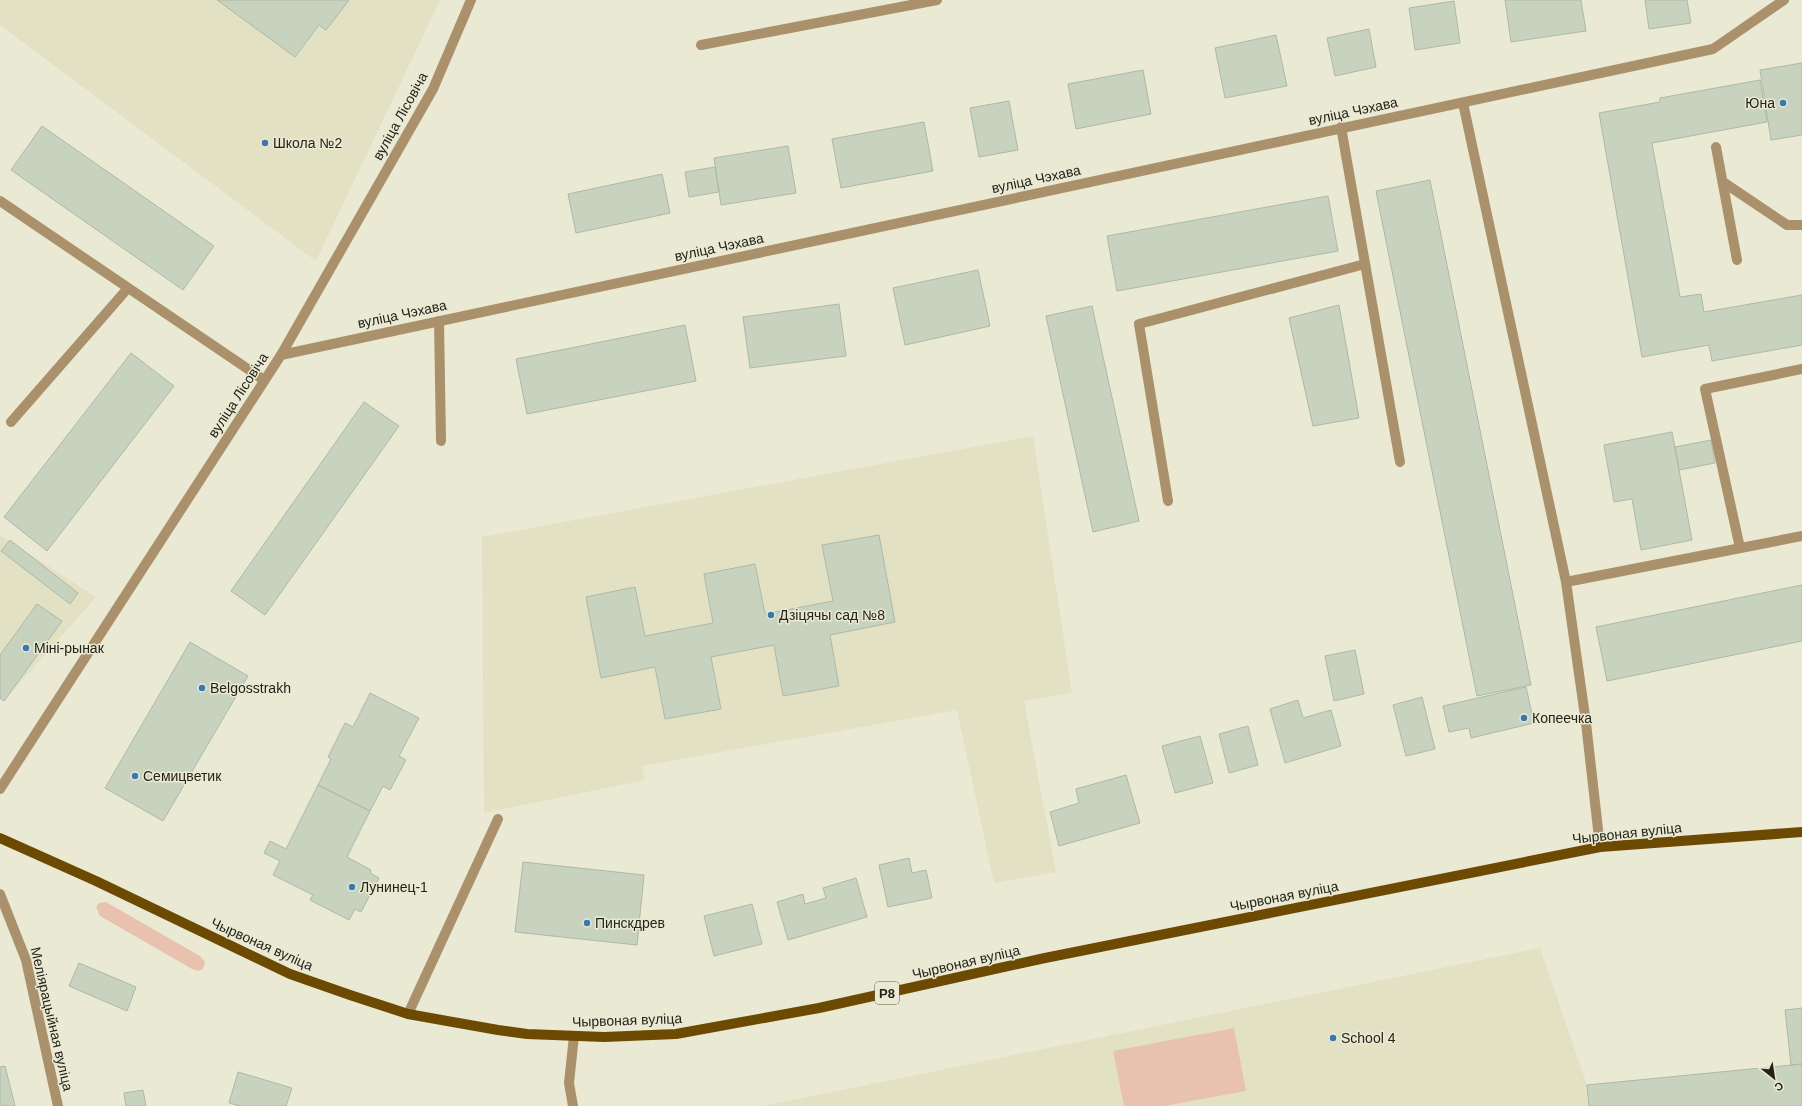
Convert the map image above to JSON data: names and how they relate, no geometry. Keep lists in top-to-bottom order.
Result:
{
  "streets": {
    "main road": ["Чырвоная вуліца", "Р8"],
    "street": ["вуліца Чэхава", "вуліца Лісовіча", "Меліярацыйная вуліца"]
  },
  "crossings": [
    ["вуліца Чэхава", "вуліца Лісовіча"]
  ],
  "places": [
    "Юна",
    "Школа №2",
    "Дзіцячы сад №8",
    "Міні-рынак",
    "Belgosstrakh",
    "Копеечка",
    "Семицветик",
    "Лунинец-1",
    "Пинскдрев",
    "School 4"
  ],
  "north": "bottom right"
}
